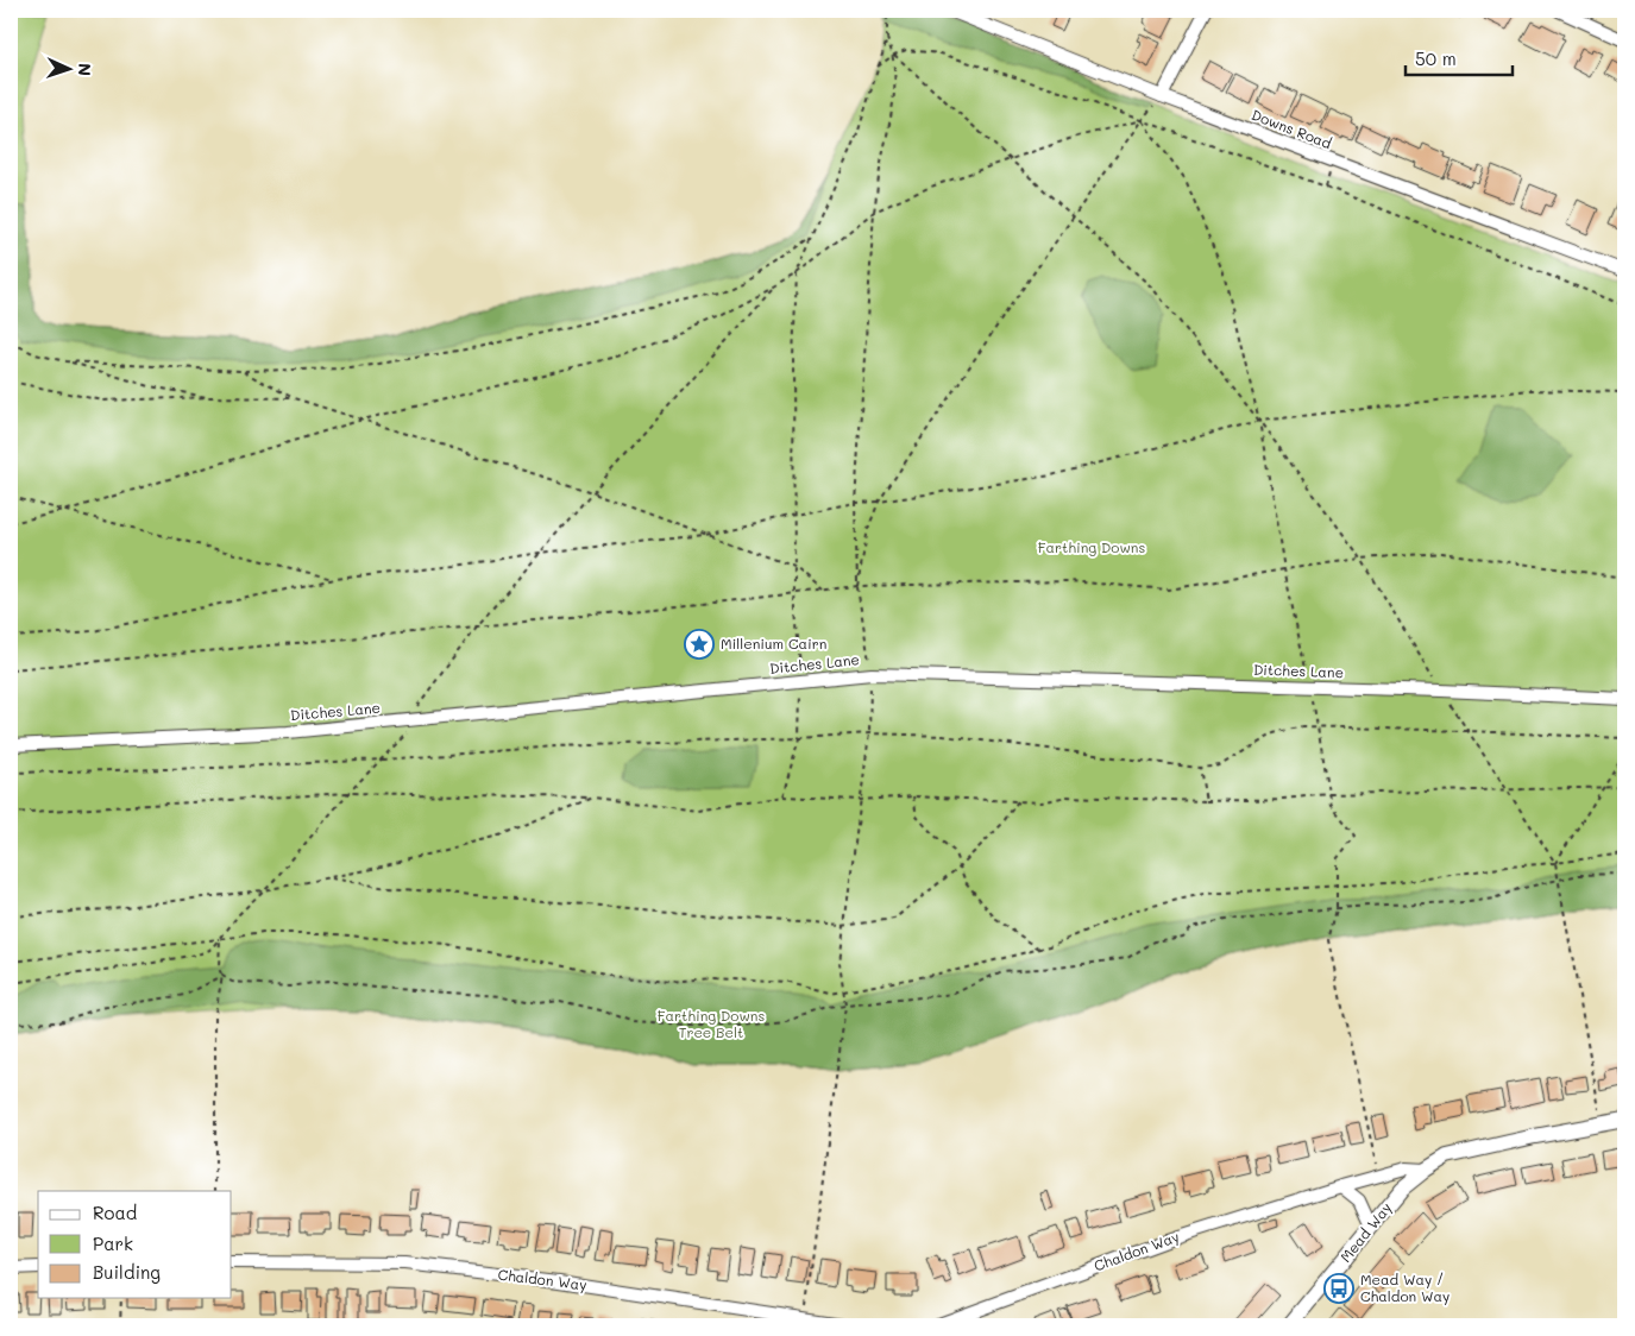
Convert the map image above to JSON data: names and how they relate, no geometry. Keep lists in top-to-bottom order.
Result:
{
  "streets": {
    "street": [
      "Downs Road",
      "Ditches Lane",
      "Mead Way",
      "Chaldon Way"
    ]
  },
  "crossings": [
    ["Mead Way", "Chaldon Way"]
  ],
  "parks": ["Farthing Downs", "Farthing Downs Tree Belt"],
  "places": {
    "place": ["Millenium Cairn"],
    "bus stop": ["Mead Way / Chaldon Way"]
  },
  "legend": ["Road", "Park", "Building"],
  "scale_bar": "50 m",
  "north": "right"
}
